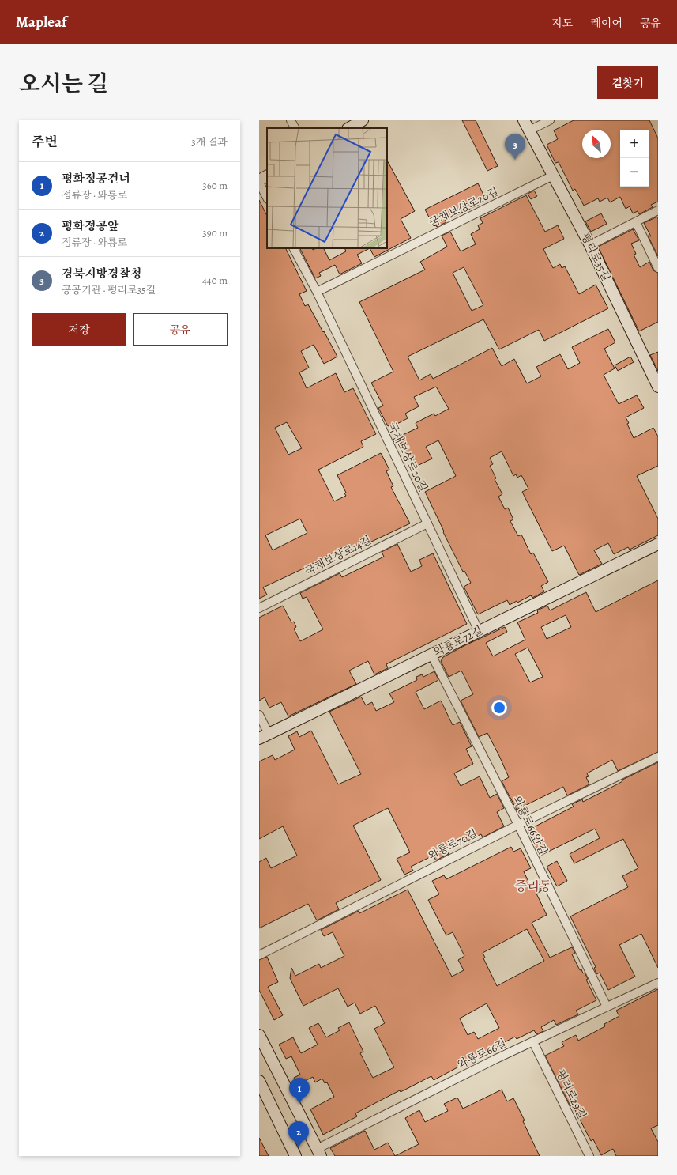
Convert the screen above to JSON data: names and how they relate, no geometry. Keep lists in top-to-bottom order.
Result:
{
  "streets": {
    "street": [
      "국채보상로20길",
      "평리로35길",
      "국채보상로14길",
      "와룡로72길",
      "와룡로66안길",
      "와룡로70길",
      "와룡로66길",
      "평리로29길"
    ]
  },
  "crossings": [
    ["국채보상로20길", "평리로35길"],
    ["국채보상로20길", "국채보상로14길"],
    ["국채보상로20길", "와룡로72길"],
    ["와룡로72길", "와룡로66안길"],
    ["와룡로66안길", "와룡로70길"],
    ["와룡로66안길", "와룡로66길"],
    ["와룡로66길", "평리로29길"]
  ],
  "districts": ["중리동"],
  "north": "top left",
  "page": {
    "header": "Mapleaf",
    "nav": ["지도", "레이어", "공유"],
    "title": "오시는 길",
    "buttons": [
      "길찾기",
      ["저장", "공유"]
    ],
    "heading": ["주변", "3개 결과"],
    "map_buttons": ["+", "−"],
    "pins": ["3", "1", "2"],
    "list": [
      {
        "mark": "1",
        "name": "평화정공건너",
        "note": "정류장 · 와룡로",
        "value": "360 m"
      },
      {
        "mark": "2",
        "name": "평화정공앞",
        "note": "정류장 · 와룡로",
        "value": "390 m"
      },
      {
        "mark": "3",
        "name": "경북지방경찰청",
        "note": "공공기관 · 평리로35길",
        "value": "440 m"
      }
    ]
  }
}
